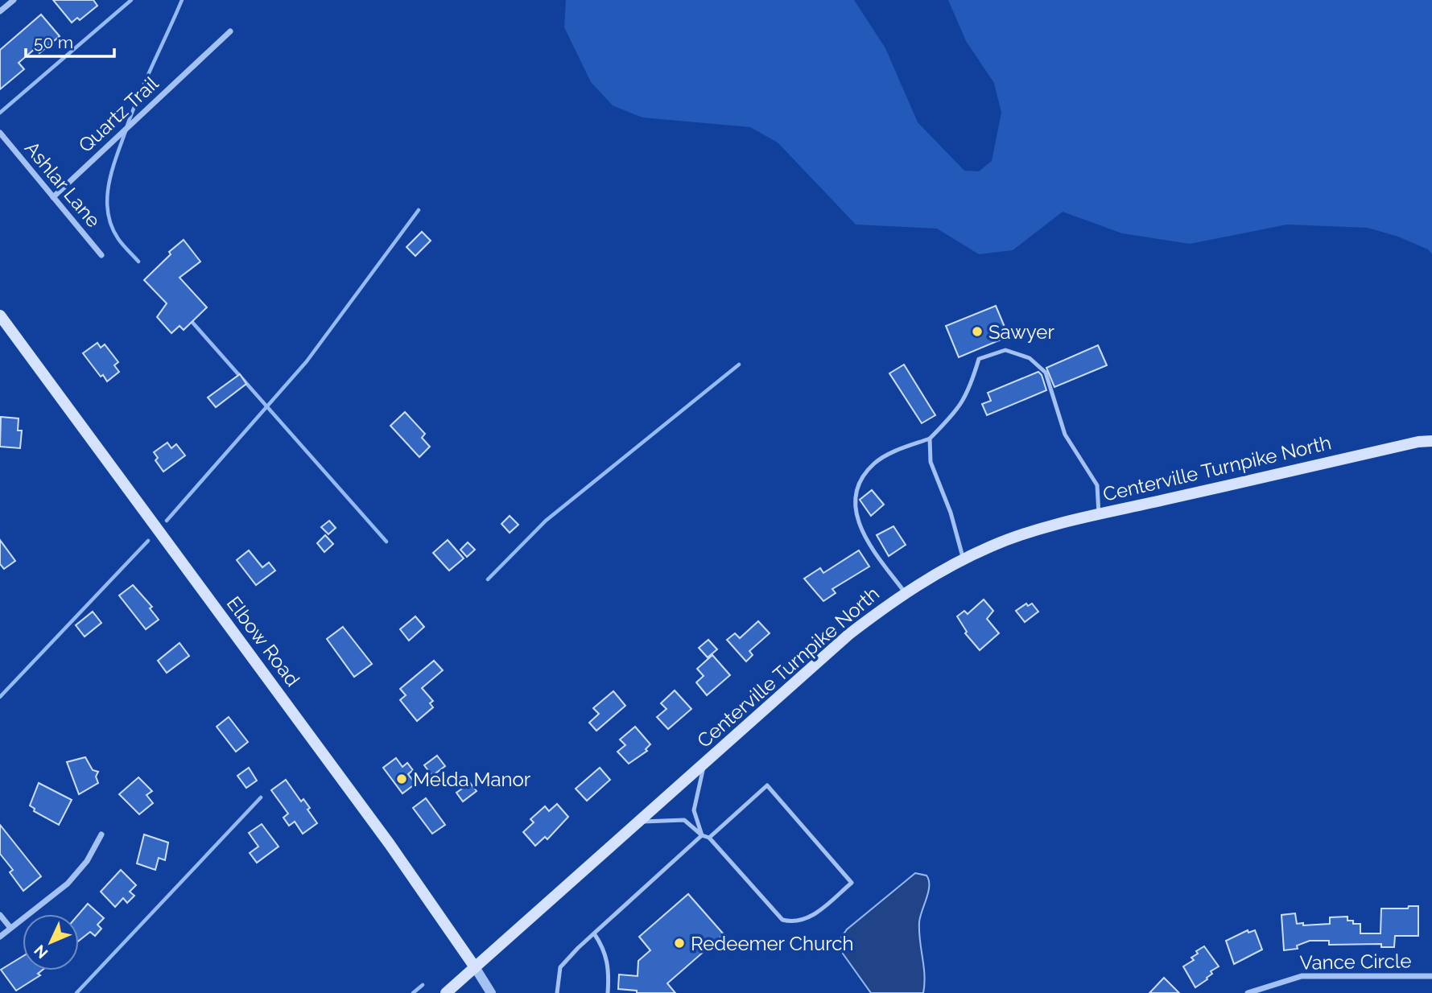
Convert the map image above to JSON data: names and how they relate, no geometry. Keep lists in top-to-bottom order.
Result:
{
  "streets": {
    "main road": ["Centerville Turnpike North", "Elbow Road"],
    "street": ["Quartz Trail", "Ashlar Lane", "Vance Circle"]
  },
  "crossings": [
    ["Quartz Trail", "Ashlar Lane"],
    ["Centerville Turnpike North", "Elbow Road"]
  ],
  "places": ["Sawyer", "Melda Manor", "Redeemer Church"],
  "scale_bar": "50 m",
  "north": "bottom left"
}
